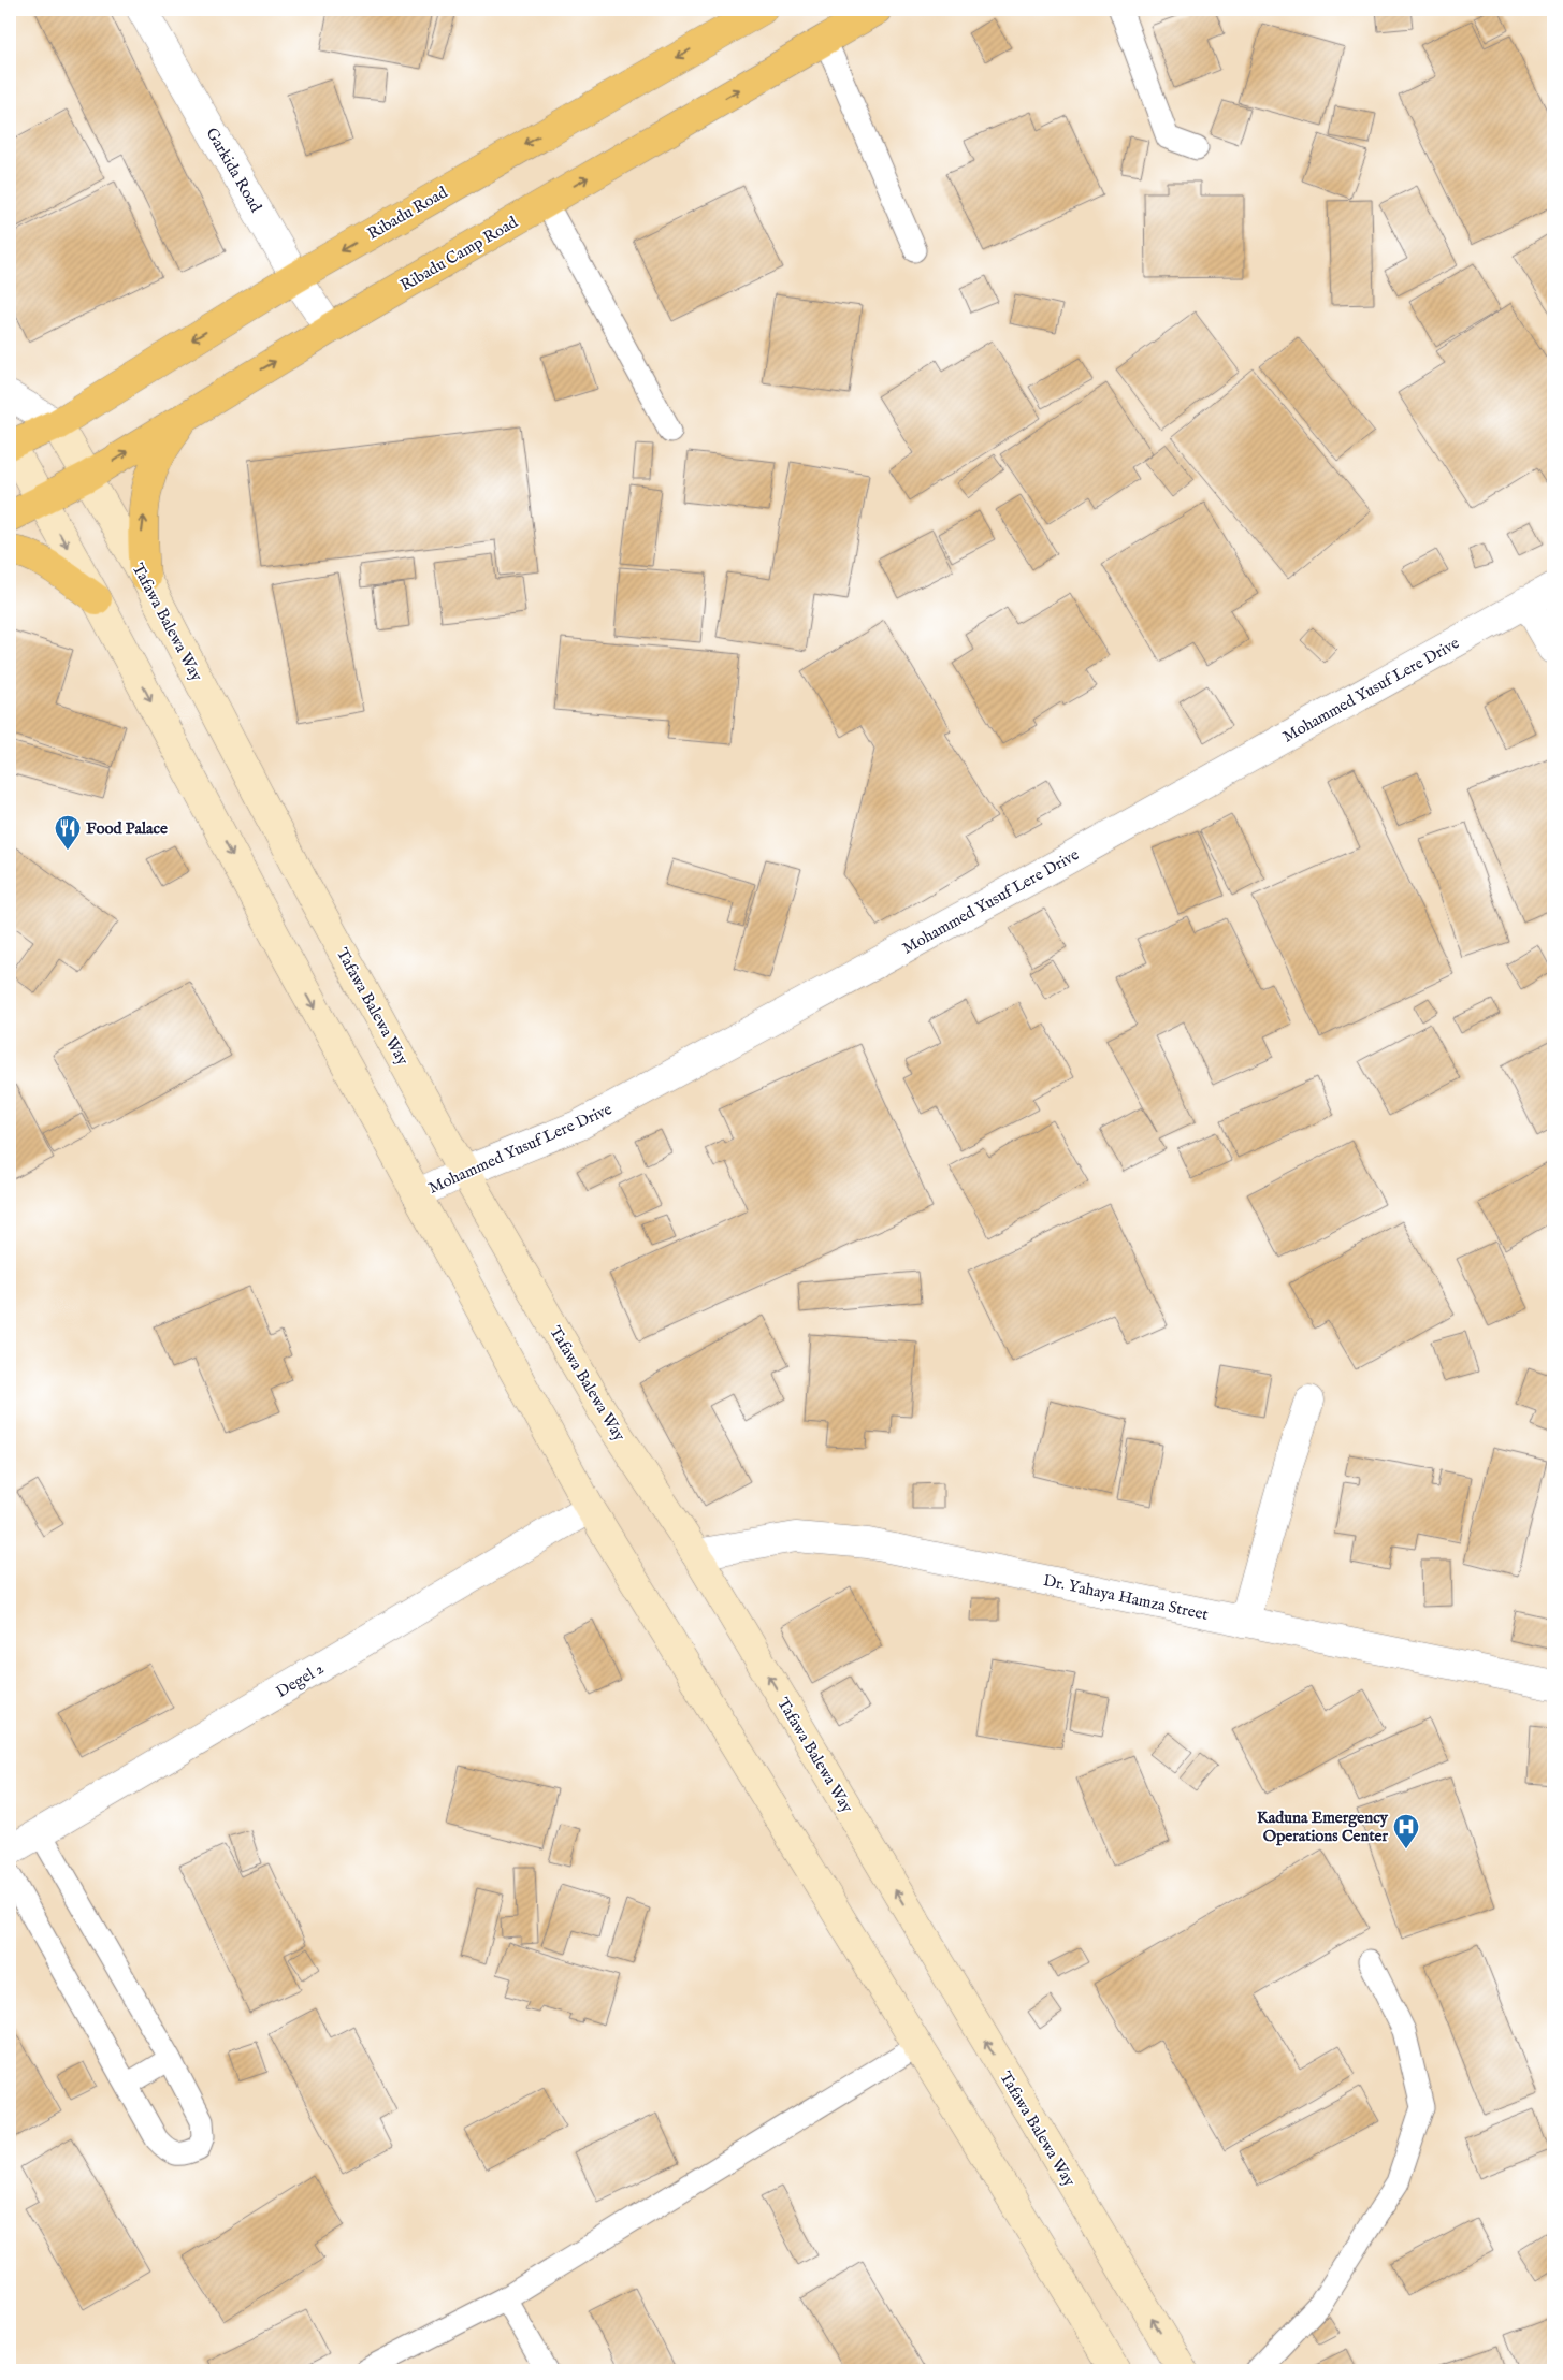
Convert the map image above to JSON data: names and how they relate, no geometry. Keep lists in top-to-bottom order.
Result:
{
  "streets": {
    "main road": ["Ribadu Road", "Ribadu Camp Road", "Tafawa Balewa Way"],
    "street": [
      "Garkida Road",
      "Mohammed Yusuf Lere Drive",
      "Dr. Yahaya Hamza Street",
      "Degel 2"
    ]
  },
  "crossings": [
    ["Garkida Road", "Ribadu Road"],
    ["Garkida Road", "Ribadu Camp Road"],
    ["Ribadu Road", "Tafawa Balewa Way"],
    ["Ribadu Camp Road", "Tafawa Balewa Way"],
    ["Tafawa Balewa Way", "Mohammed Yusuf Lere Drive"],
    ["Tafawa Balewa Way", "Dr. Yahaya Hamza Street"]
  ],
  "one_way": ["Ribadu Road", "Ribadu Camp Road", "Tafawa Balewa Way"],
  "places": {
    "restaurant": ["Food Palace"],
    "hospital": ["Kaduna Emergency Operations Center"]
  }
}
